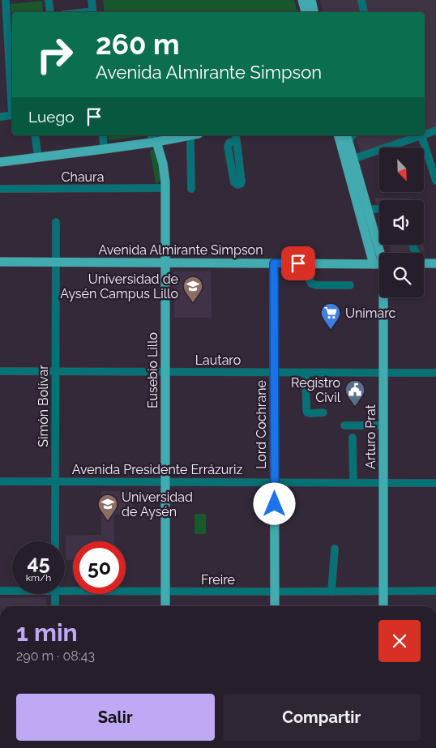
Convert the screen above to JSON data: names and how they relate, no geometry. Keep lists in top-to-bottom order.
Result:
{
  "streets": {
    "main road": [
      "Avenida Almirante Simpson",
      "Eusebio Lillo",
      "Lord Cochrane",
      "Arturo Prat"
    ],
    "street": [
      "Chaura",
      "Lautaro",
      "Simón Bolívar",
      "Avenida Presidente Errázuriz",
      "Freire"
    ]
  },
  "crossings": [
    ["Chaura", "Eusebio Lillo"],
    ["Avenida Almirante Simpson", "Eusebio Lillo"],
    ["Avenida Almirante Simpson", "Simón Bolívar"],
    ["Avenida Almirante Simpson", "Lord Cochrane"],
    ["Lautaro", "Eusebio Lillo"],
    ["Lautaro", "Simón Bolívar"],
    ["Lautaro", "Lord Cochrane"],
    ["Lautaro", "Arturo Prat"],
    ["Eusebio Lillo", "Avenida Presidente Errázuriz"],
    ["Eusebio Lillo", "Freire"],
    ["Simón Bolívar", "Avenida Presidente Errázuriz"],
    ["Lord Cochrane", "Avenida Presidente Errázuriz"],
    ["Lord Cochrane", "Freire"],
    ["Arturo Prat", "Avenida Presidente Errázuriz"],
    ["Arturo Prat", "Freire"]
  ],
  "places": {
    "school or university": ["Universidad de Aysén Campus Lillo", "Universidad de Aysén"],
    "supermarket": ["Unimarc"],
    "public building": ["Registro Civil"]
  },
  "north": "bottom right",
  "page": {
    "turn": ["260 m", "Avenida Almirante Simpson"],
    "then": "Luego",
    "speed": "45 km/h",
    "limit": "50",
    "heading": ["1 min", "290 m · 08:43"],
    "buttons": ["Salir", "Compartir"]
  }
}
